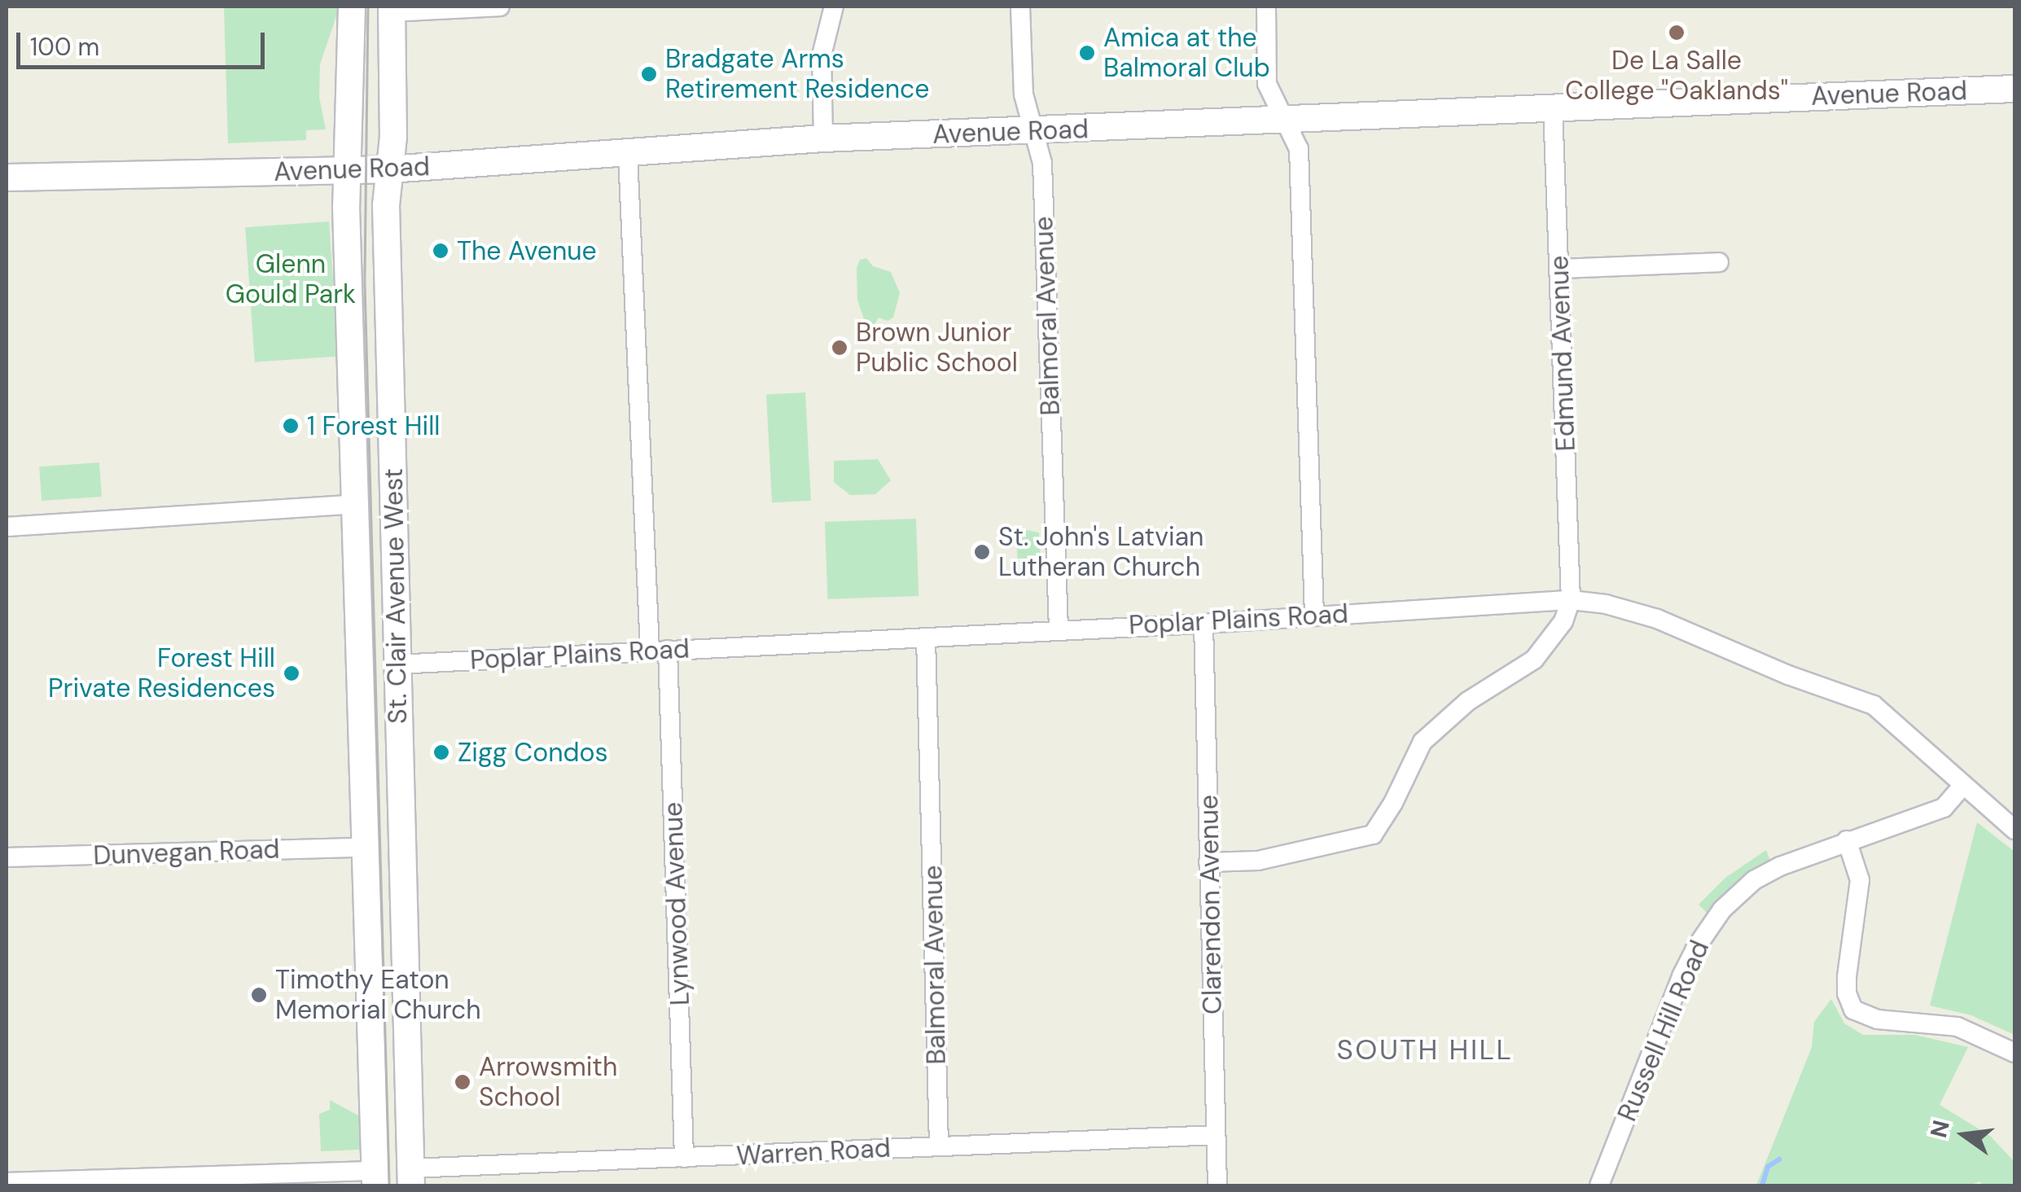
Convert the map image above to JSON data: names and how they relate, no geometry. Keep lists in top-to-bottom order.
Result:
{
  "streets": {
    "main road": ["Avenue Road", "St. Clair Avenue West"],
    "street": [
      "Balmoral Avenue",
      "Edmund Avenue",
      "Poplar Plains Road",
      "Dunvegan Road",
      "Lynwood Avenue",
      "Clarendon Avenue",
      "Russell Hill Road",
      "Warren Road"
    ]
  },
  "crossings": [
    ["Avenue Road", "Balmoral Avenue"],
    ["Avenue Road", "Edmund Avenue"],
    ["Avenue Road", "St. Clair Avenue West"],
    ["Avenue Road", "Lynwood Avenue"],
    ["Balmoral Avenue", "Poplar Plains Road"],
    ["Balmoral Avenue", "Warren Road"],
    ["Edmund Avenue", "Poplar Plains Road"],
    ["St. Clair Avenue West", "Poplar Plains Road"],
    ["St. Clair Avenue West", "Dunvegan Road"],
    ["St. Clair Avenue West", "Warren Road"],
    ["Poplar Plains Road", "Lynwood Avenue"],
    ["Poplar Plains Road", "Clarendon Avenue"],
    ["Poplar Plains Road", "Russell Hill Road"],
    ["Lynwood Avenue", "Warren Road"],
    ["Clarendon Avenue", "Warren Road"]
  ],
  "districts": ["SOUTH HILL"],
  "parks": ["Glenn Gould Park"],
  "places": [
    "De La Salle College \"Oaklands\"",
    "Amica at the Balmoral Club",
    "Bradgate Arms Retirement Residence",
    "The Avenue",
    "Brown Junior Public School",
    "1 Forest Hill",
    "St. John's Latvian Lutheran Church",
    "Forest Hill Private Residences",
    "Zigg Condos",
    "Timothy Eaton Memorial Church",
    "Arrowsmith School"
  ],
  "scale_bar": "100 m",
  "north": "left"
}
